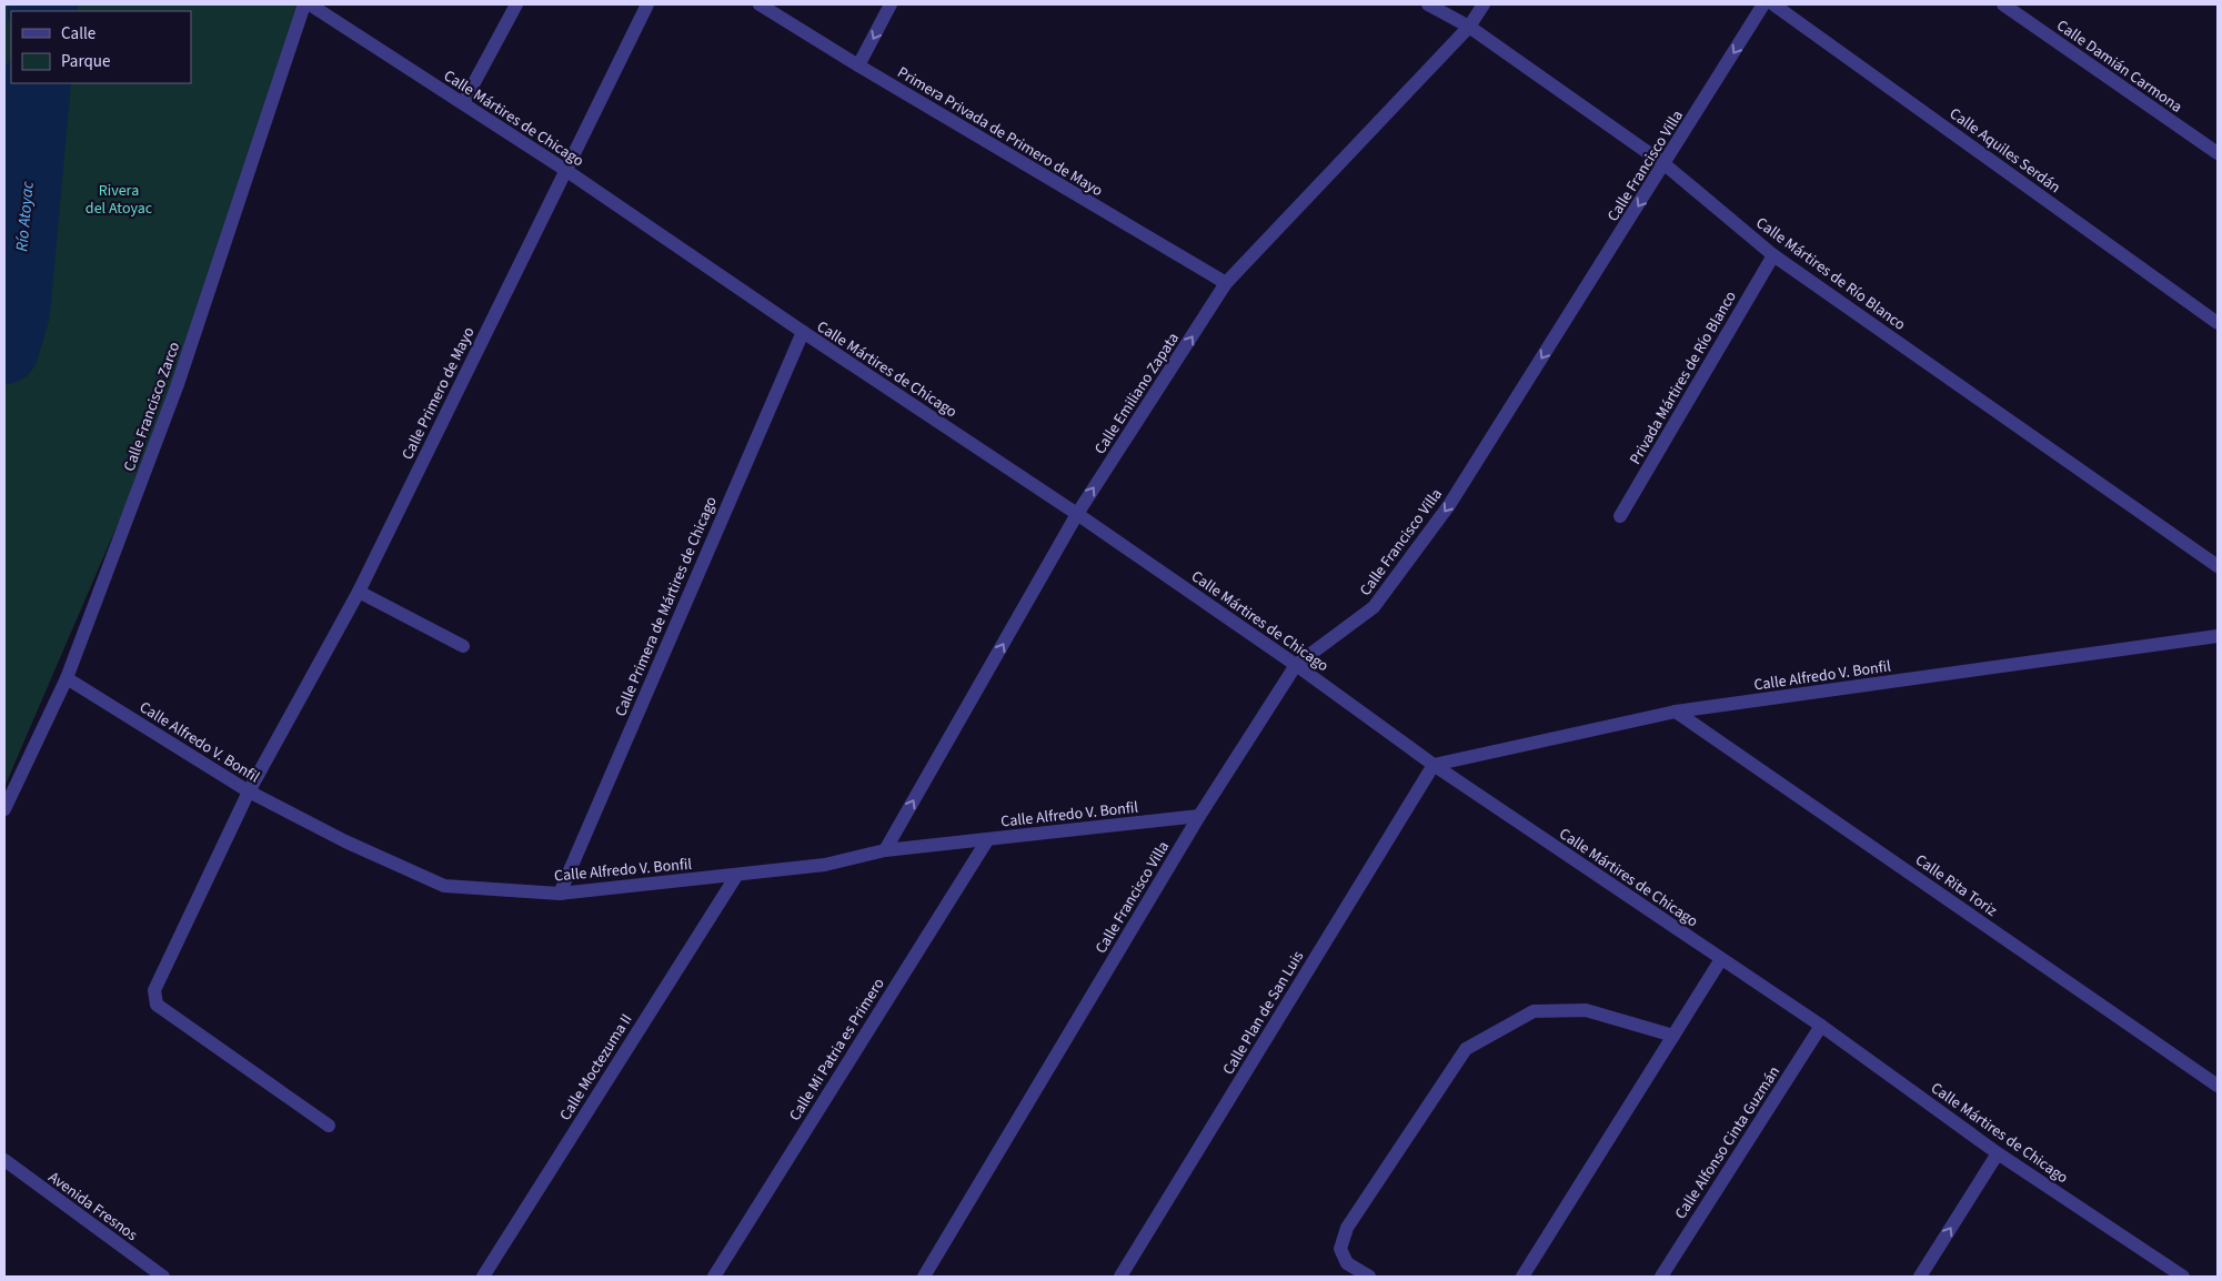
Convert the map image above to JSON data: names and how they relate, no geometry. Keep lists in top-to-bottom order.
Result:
{
  "streets": {
    "street": [
      "Calle Damián Carmona",
      "Calle Mártires de Chicago",
      "Primera Privada de Primero de Mayo",
      "Calle Aquiles Serdán",
      "Calle Francisco Villa",
      "Calle Mártires de Río Blanco",
      "Privada Mártires de Río Blanco",
      "Calle Primero de Mayo",
      "Calle Emiliano Zapata",
      "Calle Francisco Zarco",
      "Calle Primera de Mártires de Chicago",
      "Calle Alfredo V. Bonfil",
      "Calle Rita Toriz",
      "Calle Plan de San Luis",
      "Calle Mi Patria es Primero",
      "Calle Moctezuma II",
      "Calle Alfonso Cinta Guzmán",
      "Avenida Fresnos"
    ]
  },
  "crossings": [
    ["Calle Mártires de Chicago", "Calle Francisco Villa"],
    ["Calle Mártires de Chicago", "Calle Primero de Mayo"],
    ["Calle Mártires de Chicago", "Calle Emiliano Zapata"],
    ["Calle Mártires de Chicago", "Calle Primera de Mártires de Chicago"],
    ["Calle Mártires de Chicago", "Calle Alfredo V. Bonfil"],
    ["Calle Mártires de Chicago", "Calle Plan de San Luis"],
    ["Calle Mártires de Chicago", "Calle Alfonso Cinta Guzmán"],
    ["Primera Privada de Primero de Mayo", "Calle Emiliano Zapata"],
    ["Calle Francisco Villa", "Calle Mártires de Río Blanco"],
    ["Calle Francisco Villa", "Calle Alfredo V. Bonfil"],
    ["Calle Mártires de Río Blanco", "Privada Mártires de Río Blanco"],
    ["Calle Mártires de Río Blanco", "Calle Emiliano Zapata"],
    ["Calle Primero de Mayo", "Calle Alfredo V. Bonfil"],
    ["Calle Emiliano Zapata", "Calle Alfredo V. Bonfil"],
    ["Calle Francisco Zarco", "Calle Alfredo V. Bonfil"],
    ["Calle Primera de Mártires de Chicago", "Calle Alfredo V. Bonfil"],
    ["Calle Alfredo V. Bonfil", "Calle Rita Toriz"],
    ["Calle Alfredo V. Bonfil", "Calle Plan de San Luis"],
    ["Calle Alfredo V. Bonfil", "Calle Mi Patria es Primero"],
    ["Calle Alfredo V. Bonfil", "Calle Moctezuma II"]
  ],
  "one_way": ["Calle Francisco Villa", "Calle Emiliano Zapata"],
  "water": ["Río Atoyac"],
  "parks": ["Rivera del Atoyac"],
  "legend": ["Calle", "Parque"]
}
